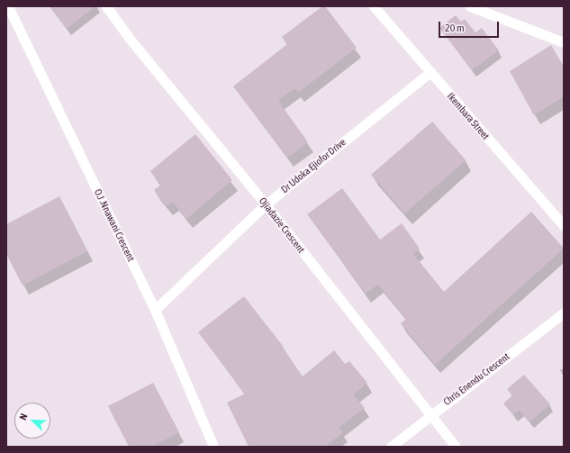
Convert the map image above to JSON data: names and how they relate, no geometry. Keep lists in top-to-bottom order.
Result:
{
  "streets": {
    "street": [
      "Ikembara Street",
      "Dr Udoka Ejiofor Drive",
      "O.J .Nnawani Crescent",
      "Ojiadazie Crescent",
      "Chris Enendu Crescent"
    ]
  },
  "crossings": [
    ["Ikembara Street", "Dr Udoka Ejiofor Drive"],
    ["Dr Udoka Ejiofor Drive", "O.J .Nnawani Crescent"],
    ["Dr Udoka Ejiofor Drive", "Ojiadazie Crescent"],
    ["Ojiadazie Crescent", "Chris Enendu Crescent"]
  ],
  "scale_bar": "20 m",
  "north": "top left"
}
